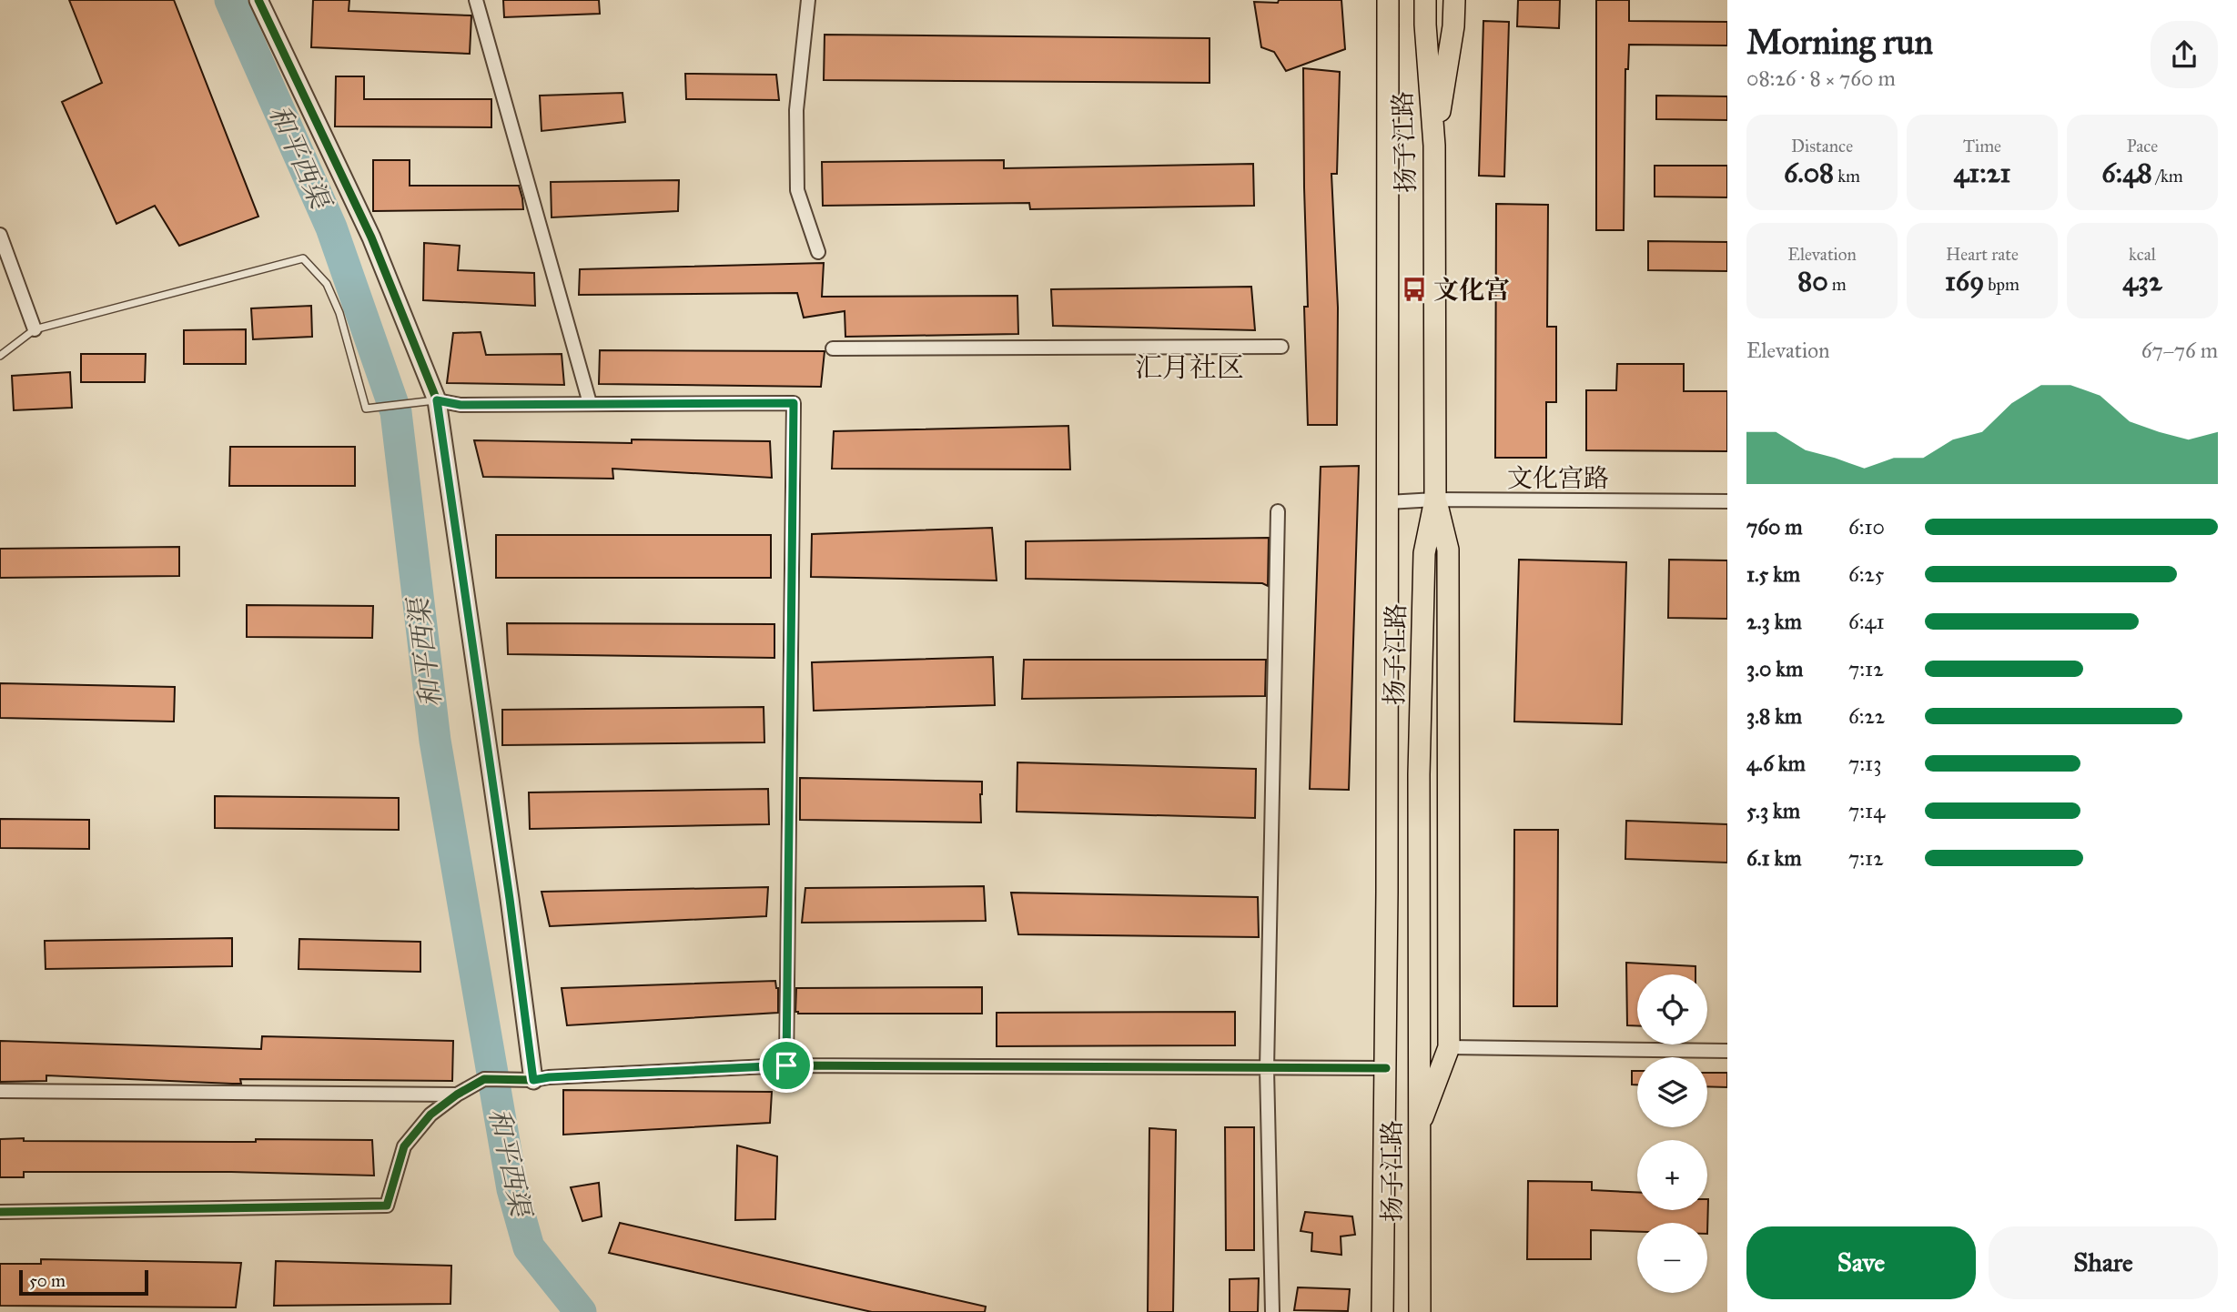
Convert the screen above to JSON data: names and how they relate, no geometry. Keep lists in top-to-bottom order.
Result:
{
  "streets": {
    "main road": ["扬子江路"],
    "street": ["文化宫路"]
  },
  "crossings": [
    ["扬子江路", "文化宫路"]
  ],
  "districts": ["汇月社区"],
  "water": ["和平西渠"],
  "places": {
    "bus stop": ["文化宫"]
  },
  "scale_bar": "50 m",
  "page": {
    "heading": ["Morning run", "08:26 · 8 × 760 m"],
    "stats": [
      ["Distance", "6.08 km"],
      ["Time", "41:21"],
      ["Pace", "6:48 /km"],
      ["Elevation", "80 m"],
      ["Heart rate", "169 bpm"],
      ["kcal", "432"]
    ],
    "chart": ["Elevation", "67–76 m"],
    "list": [
      {
        "name": "760 m",
        "note": "6:10"
      },
      {
        "name": "1.5 km",
        "note": "6:25"
      },
      {
        "name": "2.3 km",
        "note": "6:41"
      },
      {
        "name": "3.0 km",
        "note": "7:12"
      },
      {
        "name": "3.8 km",
        "note": "6:22"
      },
      {
        "name": "4.6 km",
        "note": "7:13"
      },
      {
        "name": "5.3 km",
        "note": "7:14"
      },
      {
        "name": "6.1 km",
        "note": "7:12"
      }
    ],
    "map_buttons": ["+", "−"],
    "buttons": ["Save", "Share"],
    "scale": "50 m"
  }
}
